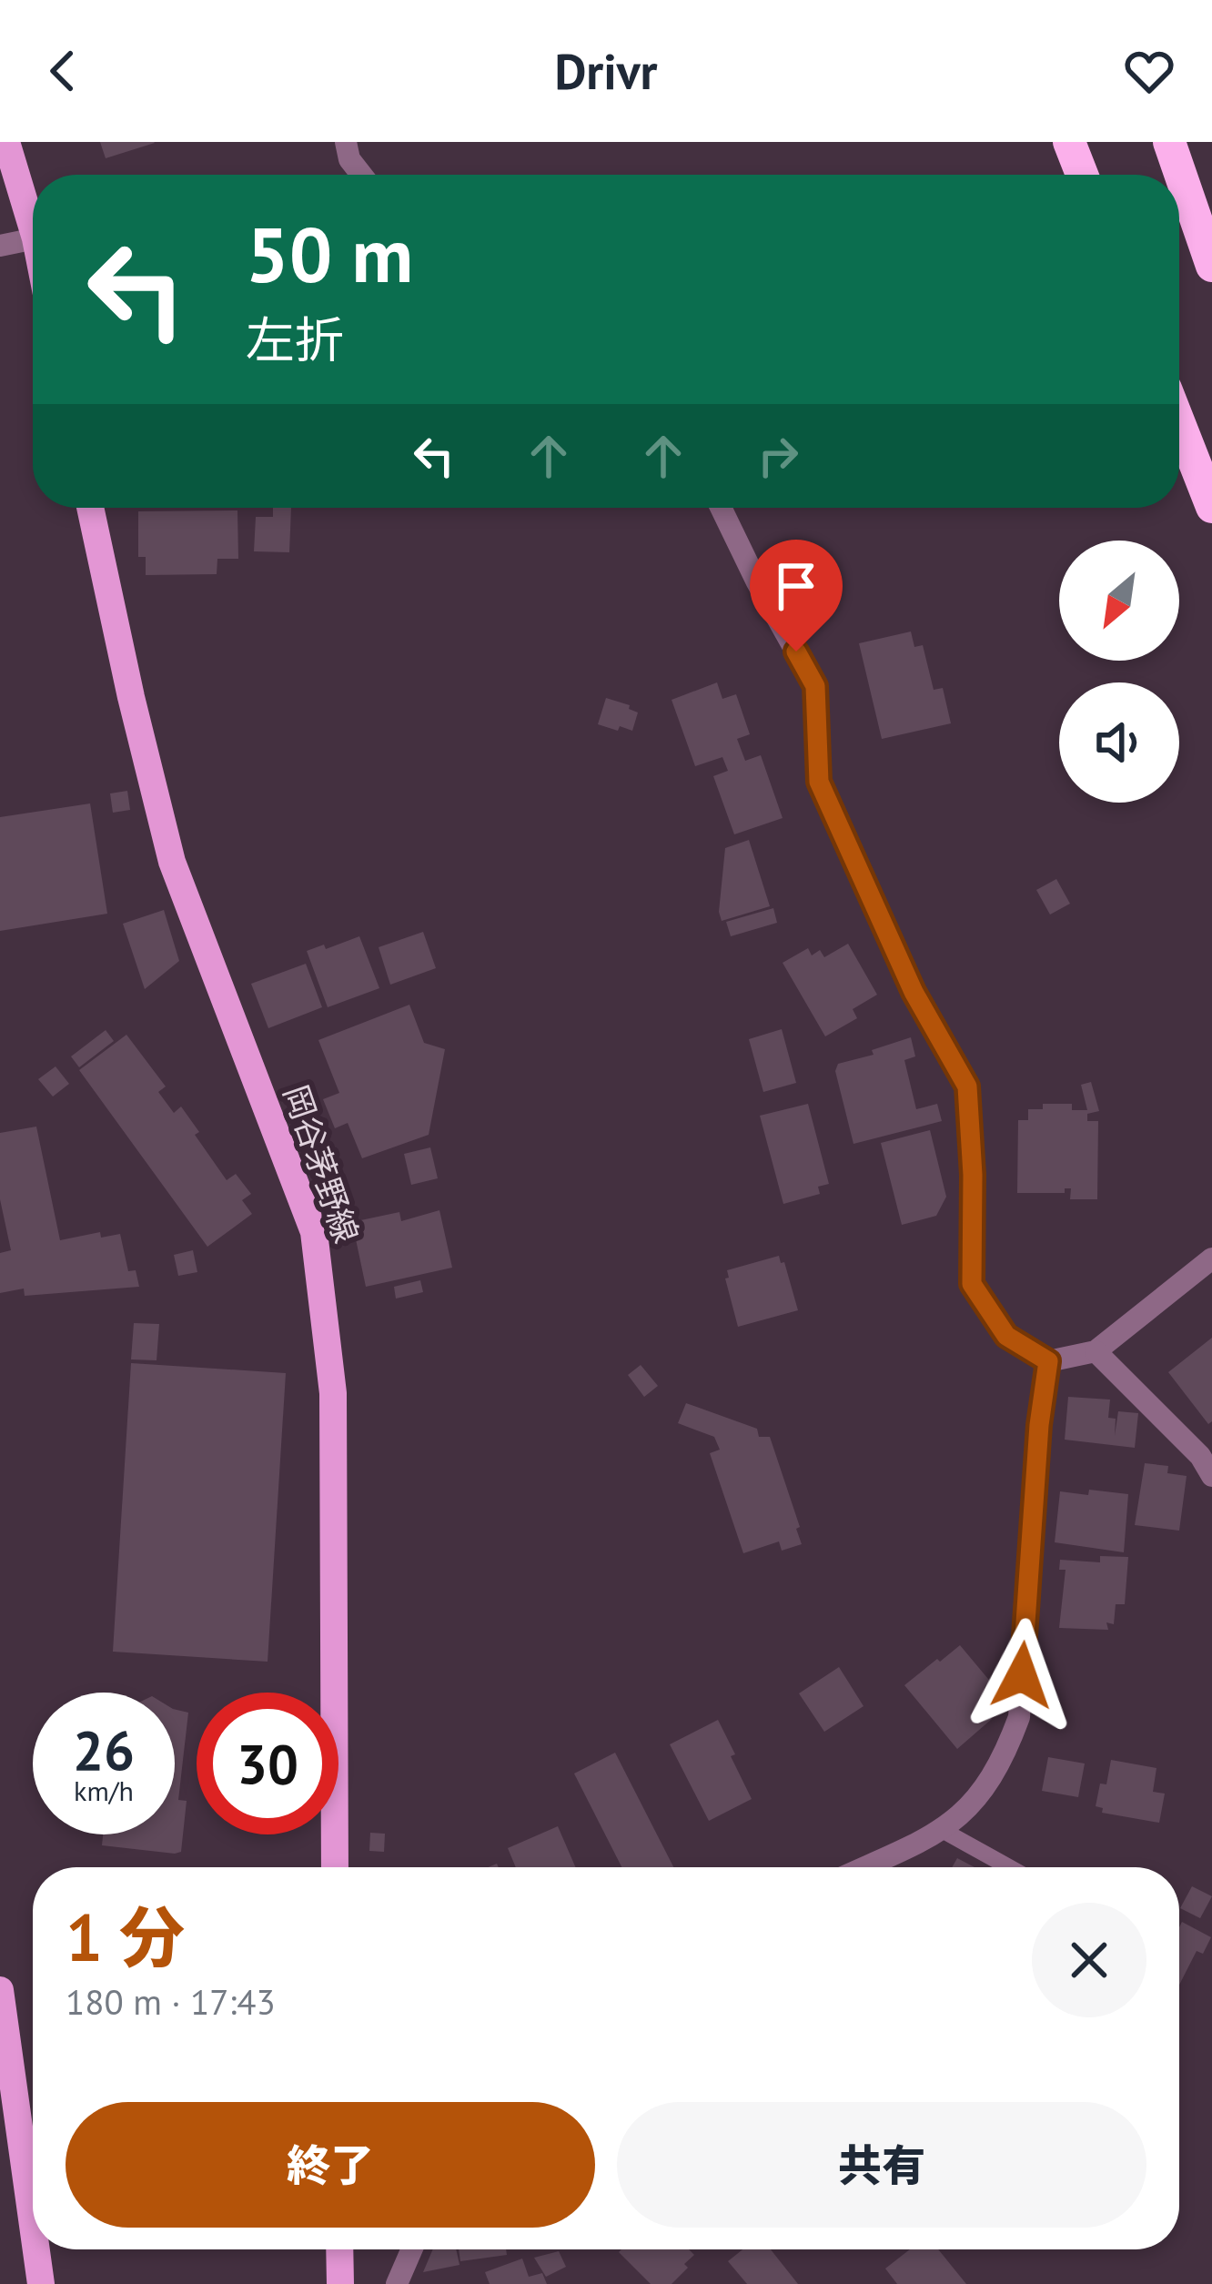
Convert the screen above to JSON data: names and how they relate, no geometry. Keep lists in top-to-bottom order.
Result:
{
  "streets": {
    "main road": ["岡谷茅野線"]
  },
  "north": "bottom left",
  "page": {
    "header": "Drivr",
    "turn": ["50 m", "左折"],
    "speed": "26 km/h",
    "limit": "30",
    "heading": ["1 分", "180 m · 17:43"],
    "buttons": ["終了", "共有"]
  }
}
